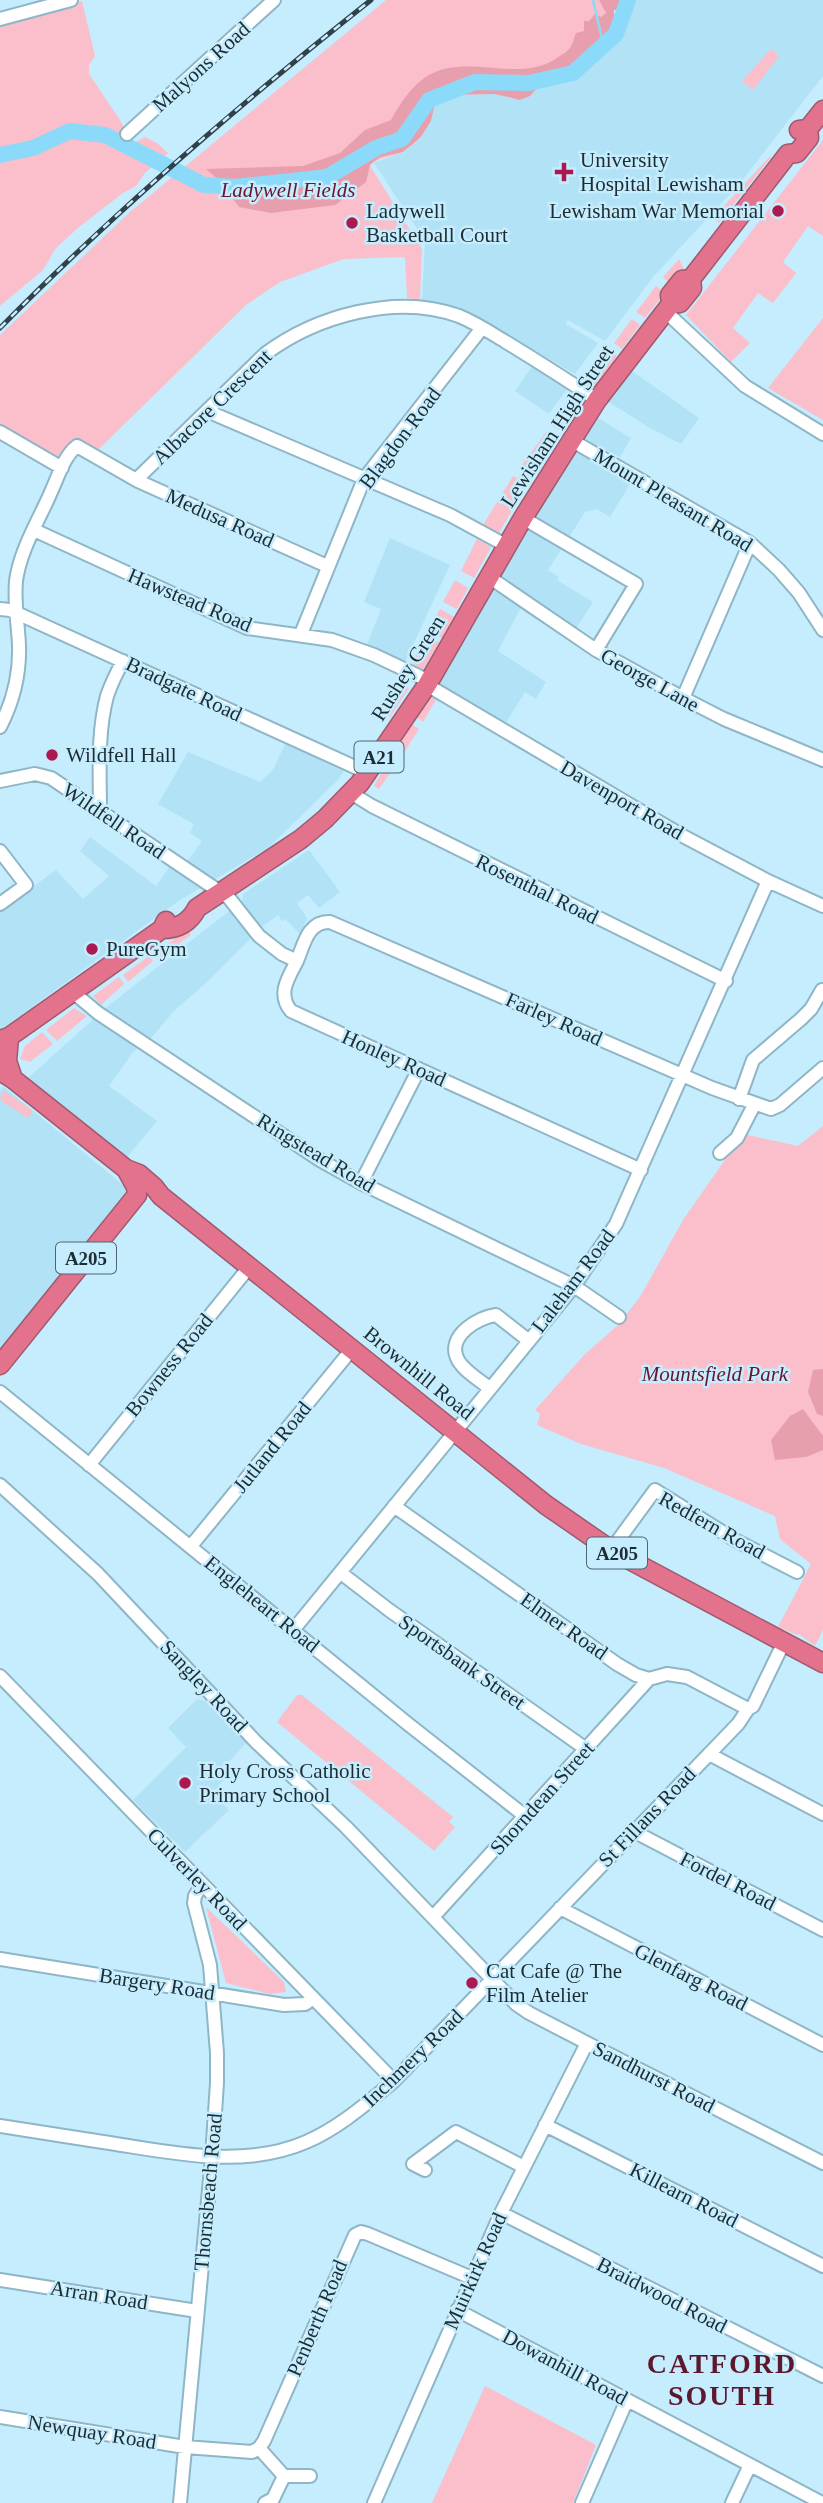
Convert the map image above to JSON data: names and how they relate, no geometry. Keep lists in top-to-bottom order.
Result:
{
  "streets": {
    "highway": [
      "Lewisham High Street",
      "Rushey Green",
      "A21",
      "A205",
      "Brownhill Road"
    ],
    "street": [
      "Malyons Road",
      "Albacore Crescent",
      "Blagdon Road",
      "Mount Pleasant Road",
      "Medusa Road",
      "Hawstead Road",
      "George Lane",
      "Bradgate Road",
      "Davenport Road",
      "Wildfell Road",
      "Rosenthal Road",
      "Farley Road",
      "Honley Road",
      "Ringstead Road",
      "Laleham Road",
      "Bowness Road",
      "Jutland Road",
      "Redfern Road",
      "Engleheart Road",
      "Elmer Road",
      "Sportsbank Street",
      "Sangley Road",
      "Shorndean Street",
      "St Fillans Road",
      "Culverley Road",
      "Fordel Road",
      "Glenfarg Road",
      "Bargery Road",
      "Inchmery Road",
      "Sandhurst Road",
      "Thornsbeach Road",
      "Killearn Road",
      "Muirkirk Road",
      "Arran Road",
      "Braidwood Road",
      "Penberth Road",
      "Dowanhill Road",
      "Newquay Road"
    ]
  },
  "crossings": [
    ["Albacore Crescent", "Lewisham High Street"],
    ["Albacore Crescent", "Blagdon Road"],
    ["Albacore Crescent", "Medusa Road"],
    ["Lewisham High Street", "Mount Pleasant Road"],
    ["Lewisham High Street", "Rushey Green"],
    ["Lewisham High Street", "George Lane"],
    ["Blagdon Road", "Medusa Road"],
    ["Blagdon Road", "Hawstead Road"],
    ["Hawstead Road", "Rushey Green"],
    ["Hawstead Road", "Davenport Road"],
    ["Rushey Green", "George Lane"],
    ["Rushey Green", "Bradgate Road"],
    ["Rushey Green", "Davenport Road"],
    ["Rushey Green", "Wildfell Road"],
    ["Rushey Green", "Rosenthal Road"],
    ["Rushey Green", "Ringstead Road"],
    ["Rushey Green", "Brownhill Road"],
    ["Davenport Road", "Laleham Road"],
    ["Rosenthal Road", "Laleham Road"],
    ["Farley Road", "Honley Road"],
    ["Farley Road", "Laleham Road"],
    ["Honley Road", "Laleham Road"],
    ["Ringstead Road", "Laleham Road"],
    ["A205", "Brownhill Road"],
    ["Laleham Road", "Brownhill Road"],
    ["Laleham Road", "Engleheart Road"],
    ["Laleham Road", "Elmer Road"],
    ["Laleham Road", "Sportsbank Street"],
    ["Bowness Road", "Brownhill Road"],
    ["Bowness Road", "Engleheart Road"],
    ["Brownhill Road", "Jutland Road"],
    ["Brownhill Road", "Redfern Road"],
    ["Brownhill Road", "St Fillans Road"],
    ["Jutland Road", "Engleheart Road"],
    ["Engleheart Road", "Shorndean Street"],
    ["Elmer Road", "Shorndean Street"],
    ["Elmer Road", "St Fillans Road"],
    ["Sportsbank Street", "Shorndean Street"],
    ["Sangley Road", "Shorndean Street"],
    ["Sangley Road", "St Fillans Road"],
    ["Sangley Road", "Inchmery Road"],
    ["Sangley Road", "Sandhurst Road"],
    ["St Fillans Road", "Fordel Road"],
    ["St Fillans Road", "Glenfarg Road"],
    ["St Fillans Road", "Inchmery Road"],
    ["St Fillans Road", "Sandhurst Road"],
    ["Culverley Road", "Bargery Road"],
    ["Culverley Road", "Inchmery Road"],
    ["Culverley Road", "Thornsbeach Road"],
    ["Bargery Road", "Thornsbeach Road"],
    ["Inchmery Road", "Sandhurst Road"],
    ["Inchmery Road", "Thornsbeach Road"],
    ["Sandhurst Road", "Muirkirk Road"],
    ["Thornsbeach Road", "Arran Road"],
    ["Thornsbeach Road", "Newquay Road"],
    ["Killearn Road", "Muirkirk Road"],
    ["Muirkirk Road", "Braidwood Road"],
    ["Muirkirk Road", "Penberth Road"],
    ["Muirkirk Road", "Dowanhill Road"]
  ],
  "districts": ["CATFORD SOUTH"],
  "parks": ["Ladywell Fields", "Mountsfield Park"],
  "places": {
    "health": ["University Hospital Lewisham"],
    "other": [
      "Lewisham War Memorial",
      "Ladywell Basketball Court",
      "Wildfell Hall",
      "PureGym",
      "Holy Cross Catholic Primary School",
      "Cat Cafe @ The Film Atelier"
    ]
  }
}
